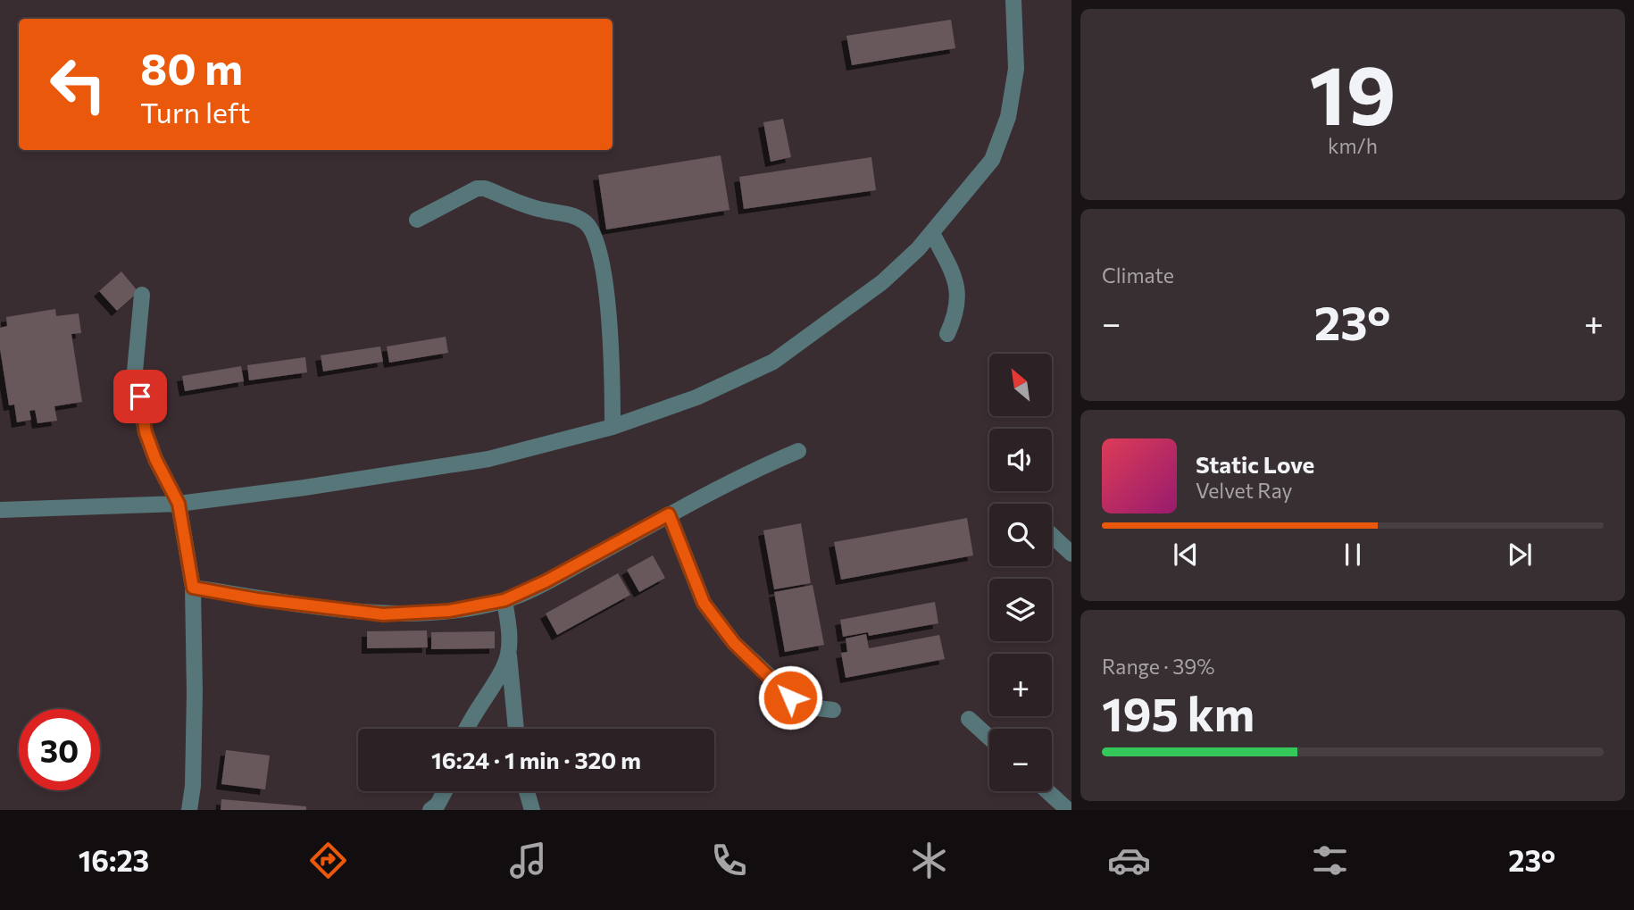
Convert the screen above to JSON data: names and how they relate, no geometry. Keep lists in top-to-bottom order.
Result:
{
  "north": "top left",
  "page": {
    "tile": [
      ["19", "km/h"],
      "Climate",
      ["Range · 39%", "195 km"]
    ],
    "turn": ["80 m", "Turn left"],
    "heat": ["−", "23°", "+"],
    "map_buttons": ["+", "−"],
    "song": ["Static Love", "Velvet Ray"],
    "limit": "30",
    "trip": "16:24 · 1 min · 320 m",
    "tabs": ["16:23", "23°"]
  }
}
